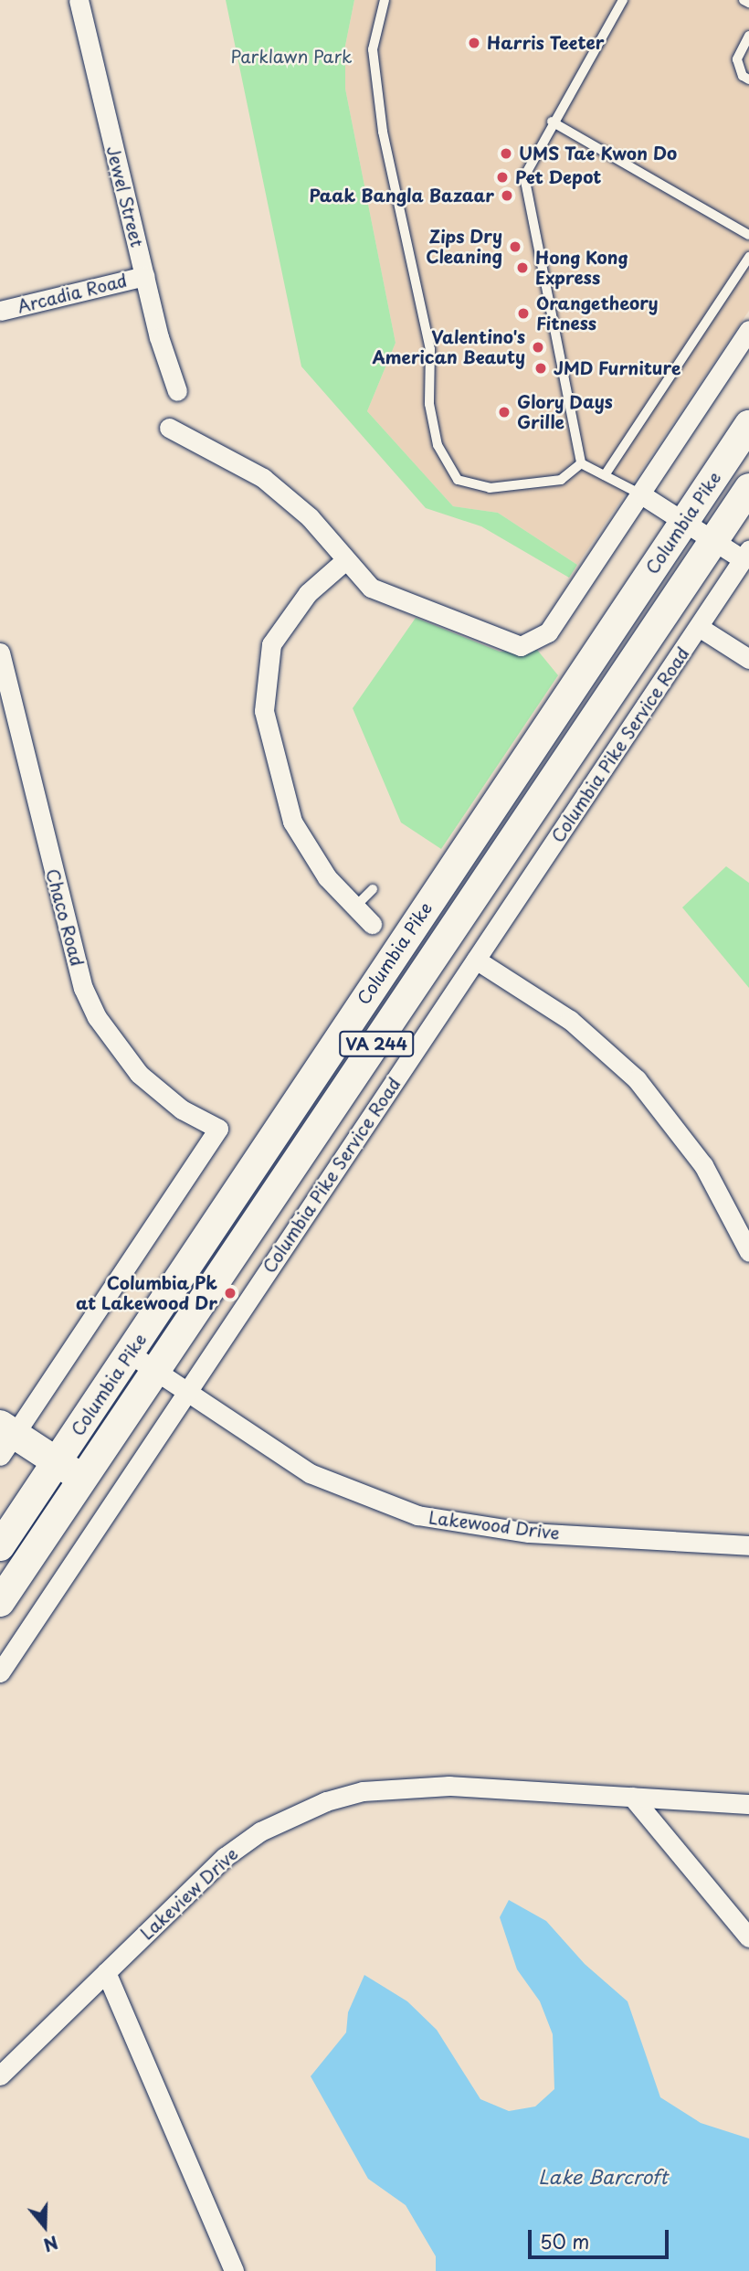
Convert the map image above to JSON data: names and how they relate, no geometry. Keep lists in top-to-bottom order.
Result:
{
  "streets": {
    "main road": ["Columbia Pike", "VA 244"],
    "street": [
      "Jewel Street",
      "Arcadia Road",
      "Columbia Pike Service Road",
      "Chaco Road",
      "Lakewood Drive",
      "Lakeview Drive"
    ]
  },
  "crossings": [
    ["Jewel Street", "Arcadia Road"],
    ["Columbia Pike", "Lakewood Drive"],
    ["Columbia Pike Service Road", "Lakewood Drive"]
  ],
  "water": ["Lake Barcroft"],
  "parks": ["Parklawn Park"],
  "places": [
    "Harris Teeter",
    "UMS Tae Kwon Do",
    "Pet Depot",
    "Paak Bangla Bazaar",
    "Zips Dry Cleaning",
    "Hong Kong Express",
    "Orangetheory Fitness",
    "Valentino's American Beauty",
    "JMD Furniture",
    "Glory Days Grille",
    "Columbia Pk at Lakewood Dr"
  ],
  "scale_bar": "50 m",
  "north": "bottom"
}
